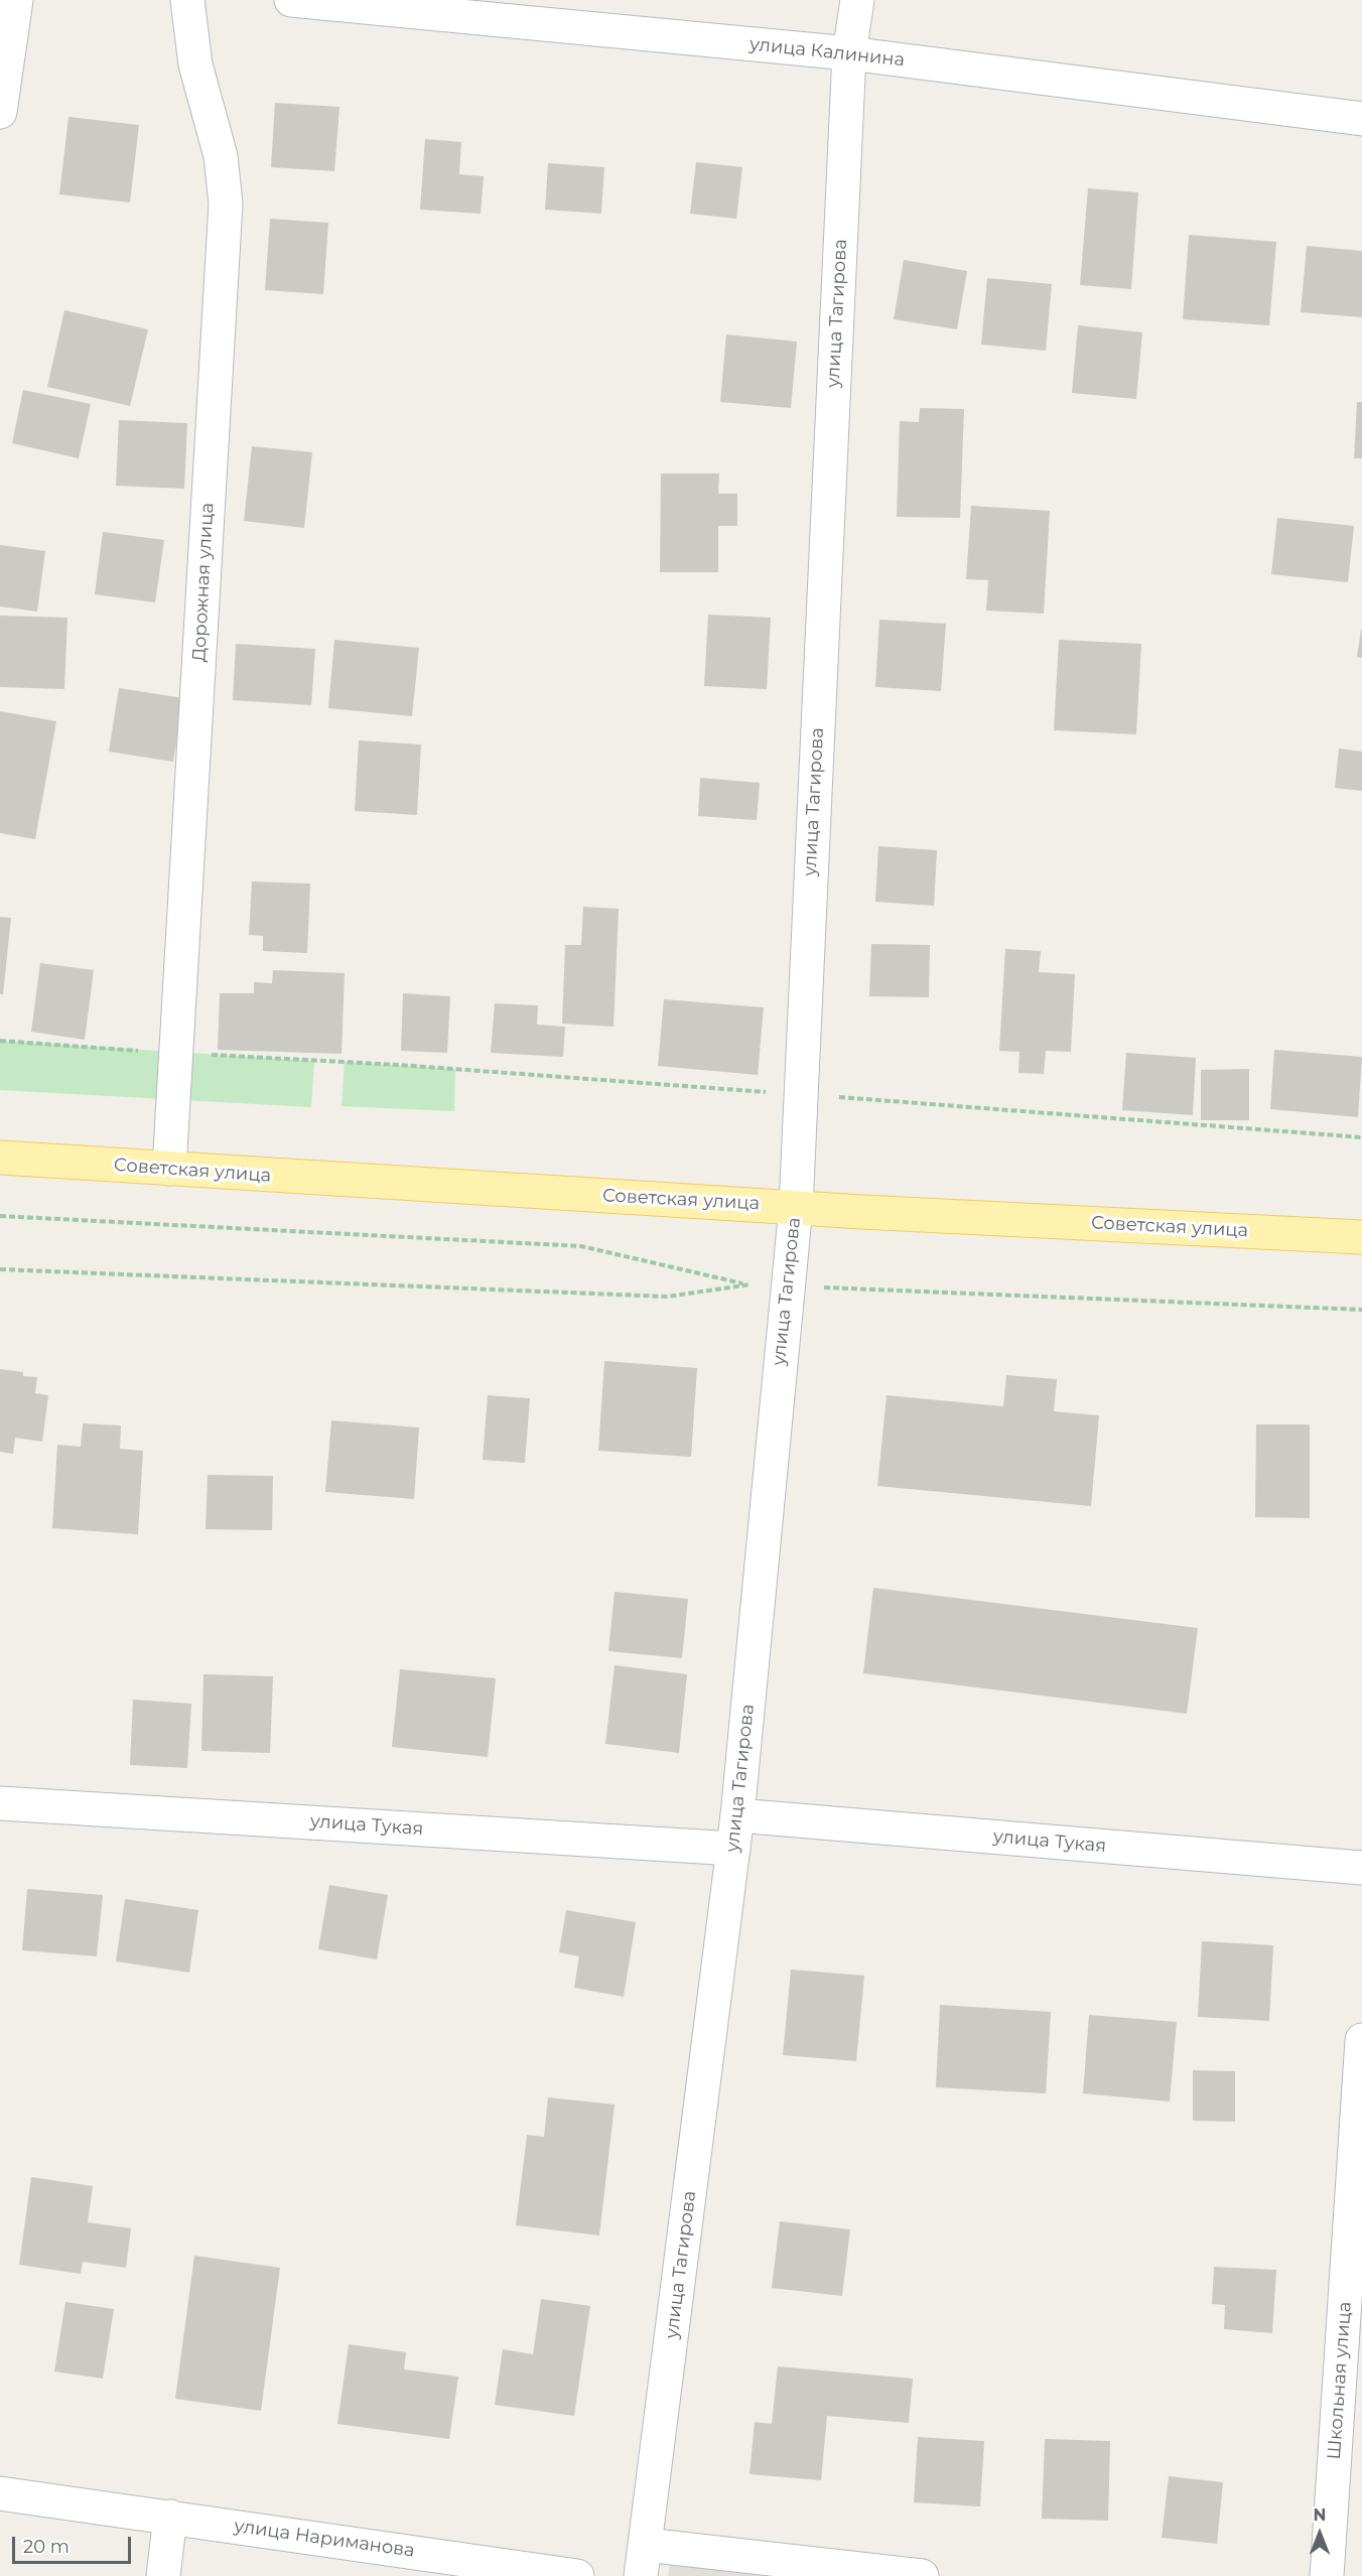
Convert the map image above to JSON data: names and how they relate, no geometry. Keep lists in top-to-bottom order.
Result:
{
  "streets": {
    "main road": ["Советская улица"],
    "street": [
      "улица Калинина",
      "улица Тагирова",
      "Дорожная улица",
      "улица Тукая",
      "Школьная улица",
      "улица Нариманова"
    ]
  },
  "crossings": [
    ["улица Калинина", "улица Тагирова"],
    ["улица Тагирова", "Советская улица"],
    ["улица Тагирова", "улица Тукая"],
    ["Дорожная улица", "Советская улица"]
  ],
  "scale_bar": "20 m",
  "north": "top"
}
